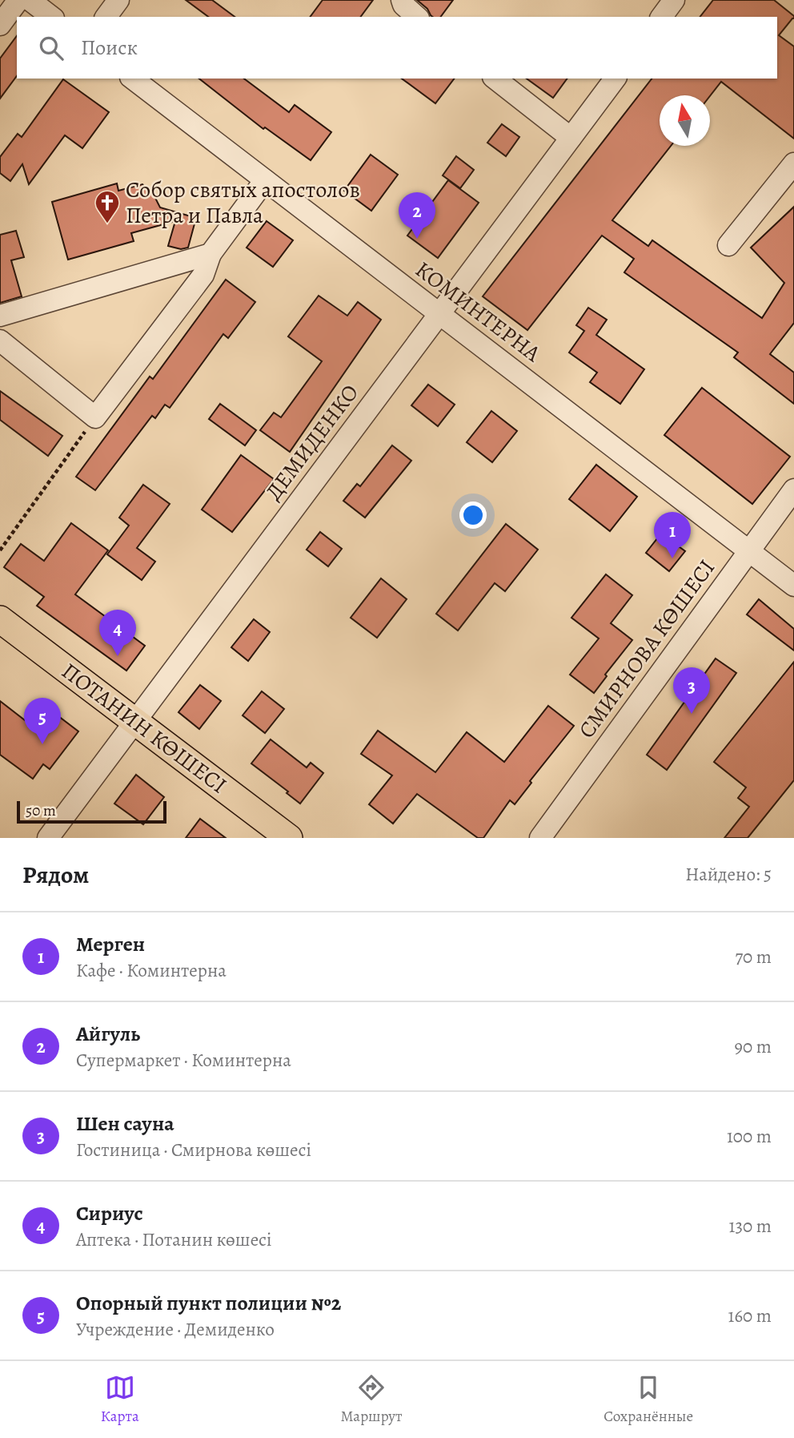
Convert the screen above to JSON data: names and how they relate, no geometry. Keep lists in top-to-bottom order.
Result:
{
  "streets": {
    "main road": ["ПОТАНИН КӨШЕСІ"],
    "street": ["КОМИНТЕРНА", "ДЕМИДЕНКО", "СМИРНОВА КӨШЕСІ"]
  },
  "crossings": [
    ["КОМИНТЕРНА", "ДЕМИДЕНКО"],
    ["КОМИНТЕРНА", "СМИРНОВА КӨШЕСІ"],
    ["ДЕМИДЕНКО", "ПОТАНИН КӨШЕСІ"]
  ],
  "places": {
    "church": ["Собор святых апостолов Петра и Павла"]
  },
  "scale_bar": "50 m",
  "north": "top",
  "page": {
    "search": "Поиск",
    "pins": [
      "2",
      "1",
      "4",
      "3",
      "5"
    ],
    "scale": "50 m",
    "heading": ["Рядом", "Найдено: 5"],
    "list": [
      {
        "mark": "1",
        "name": "Мерген",
        "note": "Кафе · Коминтерна",
        "value": "70 m"
      },
      {
        "mark": "2",
        "name": "Айгуль",
        "note": "Супермаркет · Коминтерна",
        "value": "90 m"
      },
      {
        "mark": "3",
        "name": "Шен сауна",
        "note": "Гостиница · Смирнова көшесі",
        "value": "100 m"
      },
      {
        "mark": "4",
        "name": "Сириус",
        "note": "Аптека · Потанин көшесі",
        "value": "130 m"
      },
      {
        "mark": "5",
        "name": "Опорный пункт полиции №2",
        "note": "Учреждение · Демиденко",
        "value": "160 m"
      }
    ],
    "nav": ["Карта", "Маршрут", "Сохранённые"]
  }
}
